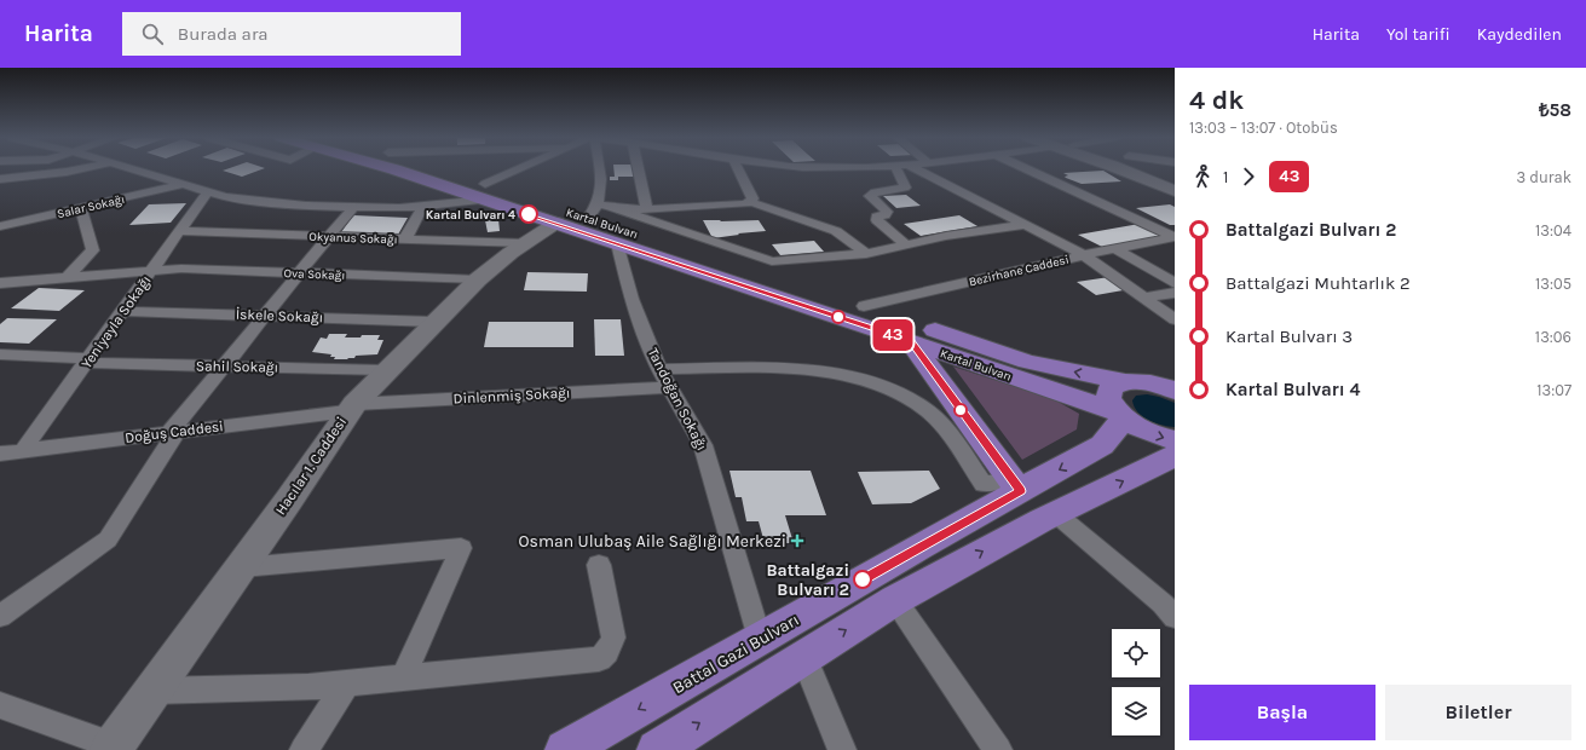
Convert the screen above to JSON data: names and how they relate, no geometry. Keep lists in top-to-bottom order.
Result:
{
  "streets": {
    "main road": ["Kartal Bulvarı", "Battal Gazi Bulvarı"],
    "street": [
      "Salar Sokağı",
      "Okyanus Sokağı",
      "Bezirhane Caddesi",
      "Ova Sokağı",
      "İskele Sokağı",
      "Yeniyayla Sokağı",
      "Sahil Sokağı",
      "Dinlenmiş Sokağı",
      "Tandoğan Sokağı",
      "Doğuş Caddesi",
      "Hacılar 1. Caddesi"
    ]
  },
  "crossings": [
    ["Kartal Bulvarı", "Bezirhane Caddesi"],
    ["Kartal Bulvarı", "Tandoğan Sokağı"],
    ["Kartal Bulvarı", "Hacılar 1. Caddesi"],
    ["Kartal Bulvarı", "Battal Gazi Bulvarı"],
    ["Okyanus Sokağı", "Yeniyayla Sokağı"],
    ["Okyanus Sokağı", "Hacılar 1. Caddesi"],
    ["Ova Sokağı", "Yeniyayla Sokağı"],
    ["Ova Sokağı", "Hacılar 1. Caddesi"],
    ["İskele Sokağı", "Yeniyayla Sokağı"],
    ["İskele Sokağı", "Hacılar 1. Caddesi"],
    ["Yeniyayla Sokağı", "Sahil Sokağı"],
    ["Yeniyayla Sokağı", "Doğuş Caddesi"],
    ["Sahil Sokağı", "Hacılar 1. Caddesi"],
    ["Dinlenmiş Sokağı", "Tandoğan Sokağı"],
    ["Dinlenmiş Sokağı", "Doğuş Caddesi"],
    ["Dinlenmiş Sokağı", "Hacılar 1. Caddesi"],
    ["Tandoğan Sokağı", "Battal Gazi Bulvarı"],
    ["Doğuş Caddesi", "Hacılar 1. Caddesi"]
  ],
  "places": {
    "other": ["Kartal Bulvarı 4", "Battalgazi Bulvarı 2"],
    "health": ["Osman Ulubaş Aile Sağlığı Merkezi"]
  },
  "lines": ["bus line 43"],
  "page": {
    "header": "Harita",
    "search": "Burada ara",
    "nav": ["Harita", "Yol tarifi", "Kaydedilen"],
    "on_map": "43",
    "heading": ["4 dk", "13:03 – 13:07 · Otobüs", "₺58"],
    "legs": ["1", "43", "3 durak"],
    "list": [
      {
        "name": "Battalgazi Bulvarı 2",
        "value": "13:04"
      },
      {
        "name": "Battalgazi Muhtarlık 2",
        "value": "13:05"
      },
      {
        "name": "Kartal Bulvarı 3",
        "value": "13:06"
      },
      {
        "name": "Kartal Bulvarı 4",
        "value": "13:07"
      }
    ],
    "buttons": ["Başla", "Biletler"]
  }
}
